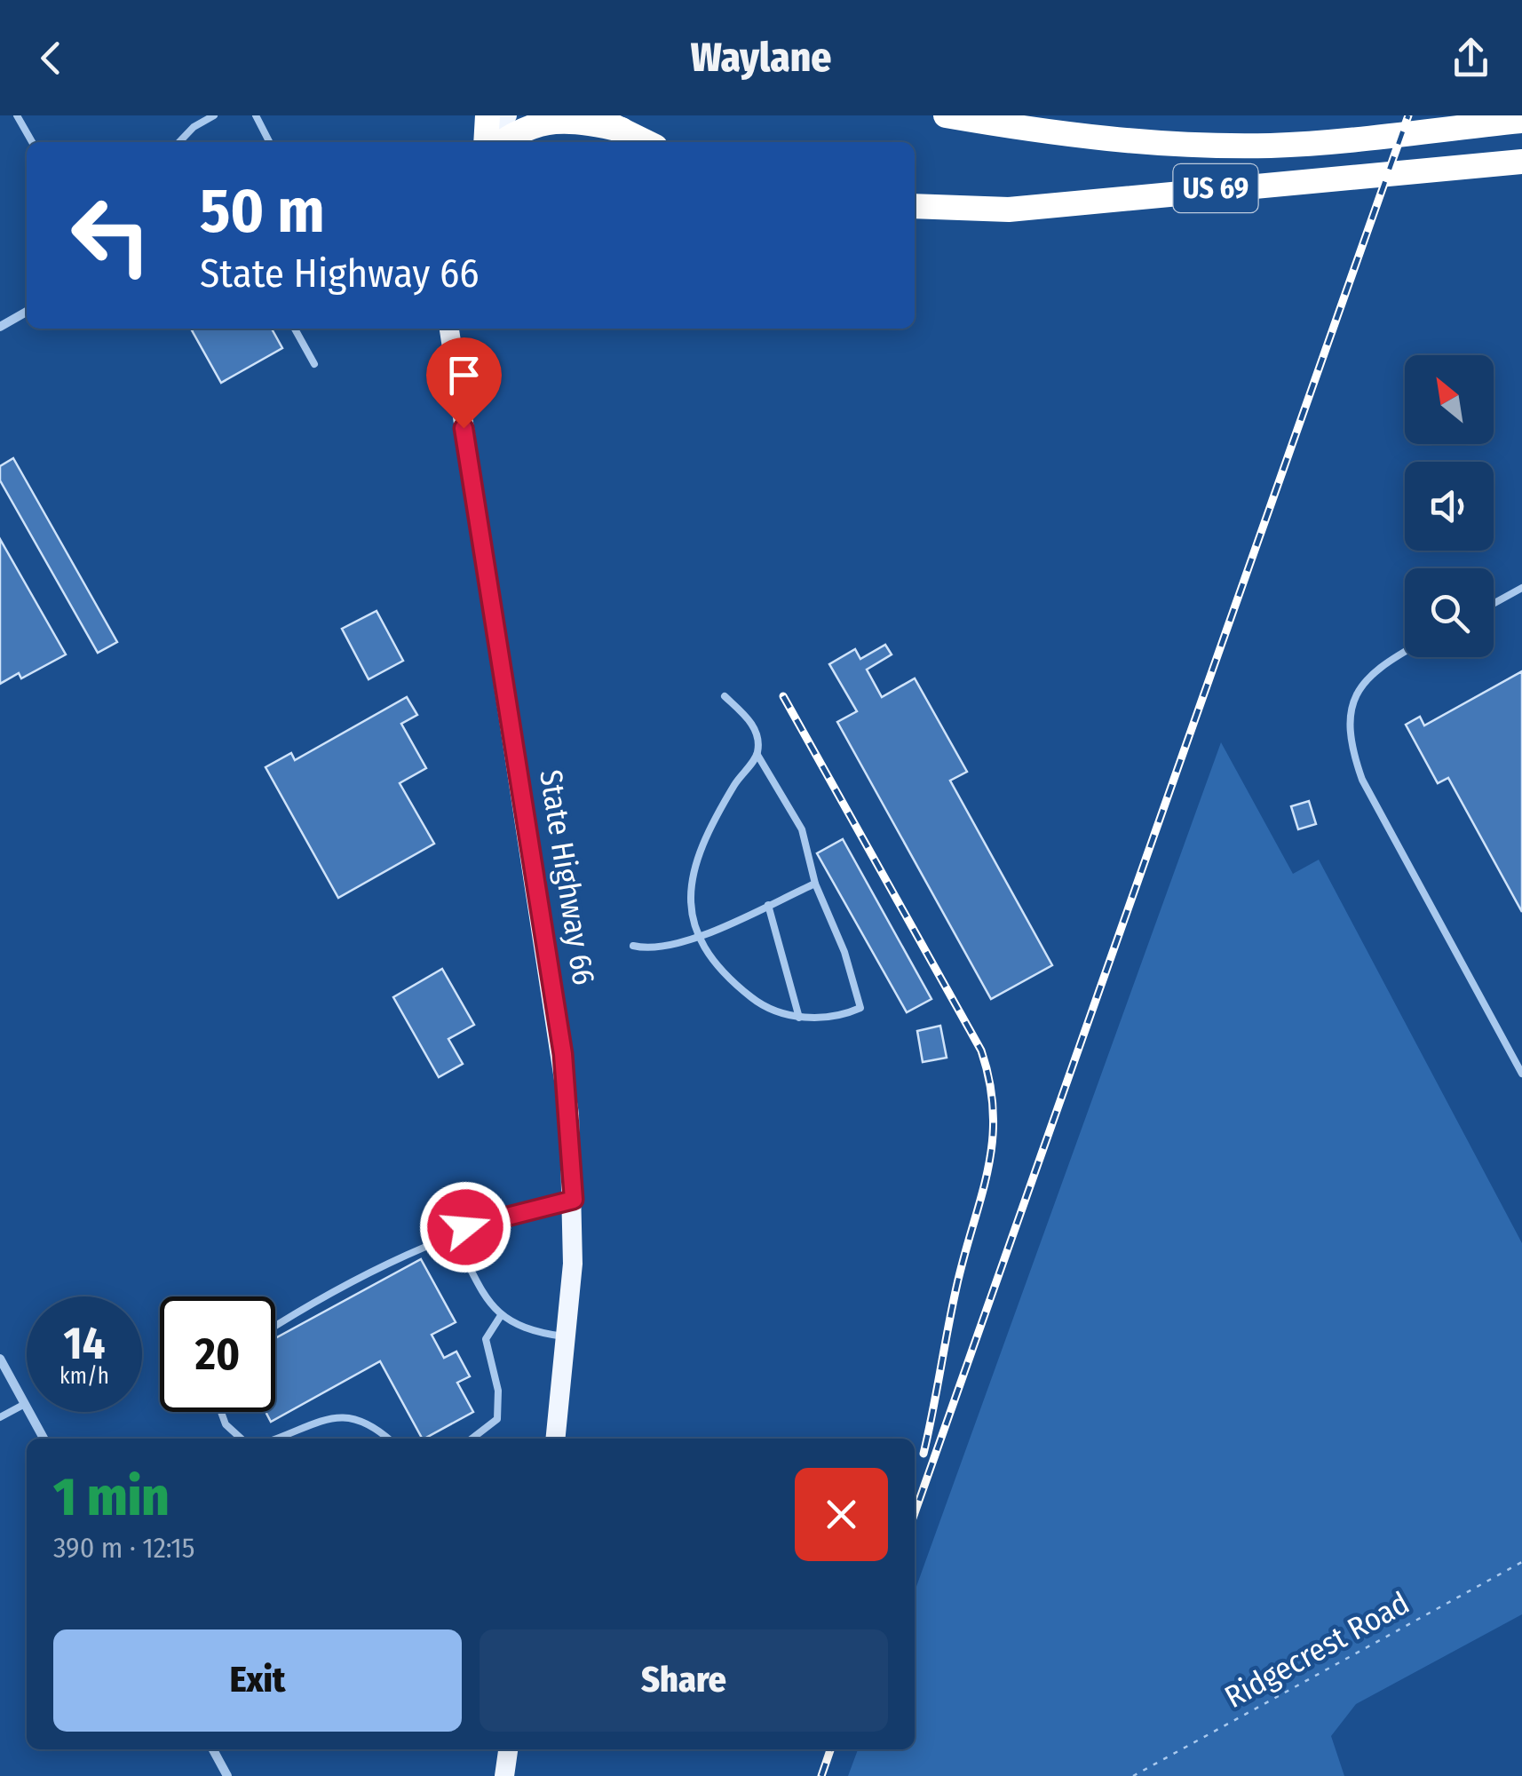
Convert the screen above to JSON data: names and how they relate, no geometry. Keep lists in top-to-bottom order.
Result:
{
  "streets": {
    "highway": ["US 69"],
    "main road": ["State Highway 66"],
    "path": ["Ridgecrest Road"]
  },
  "north": "top left",
  "page": {
    "header": "Waylane",
    "turn": ["50 m", "State Highway 66"],
    "speed": "14 km/h",
    "limit": "20",
    "heading": ["1 min", "390 m · 12:15"],
    "buttons": ["Exit", "Share"]
  }
}
